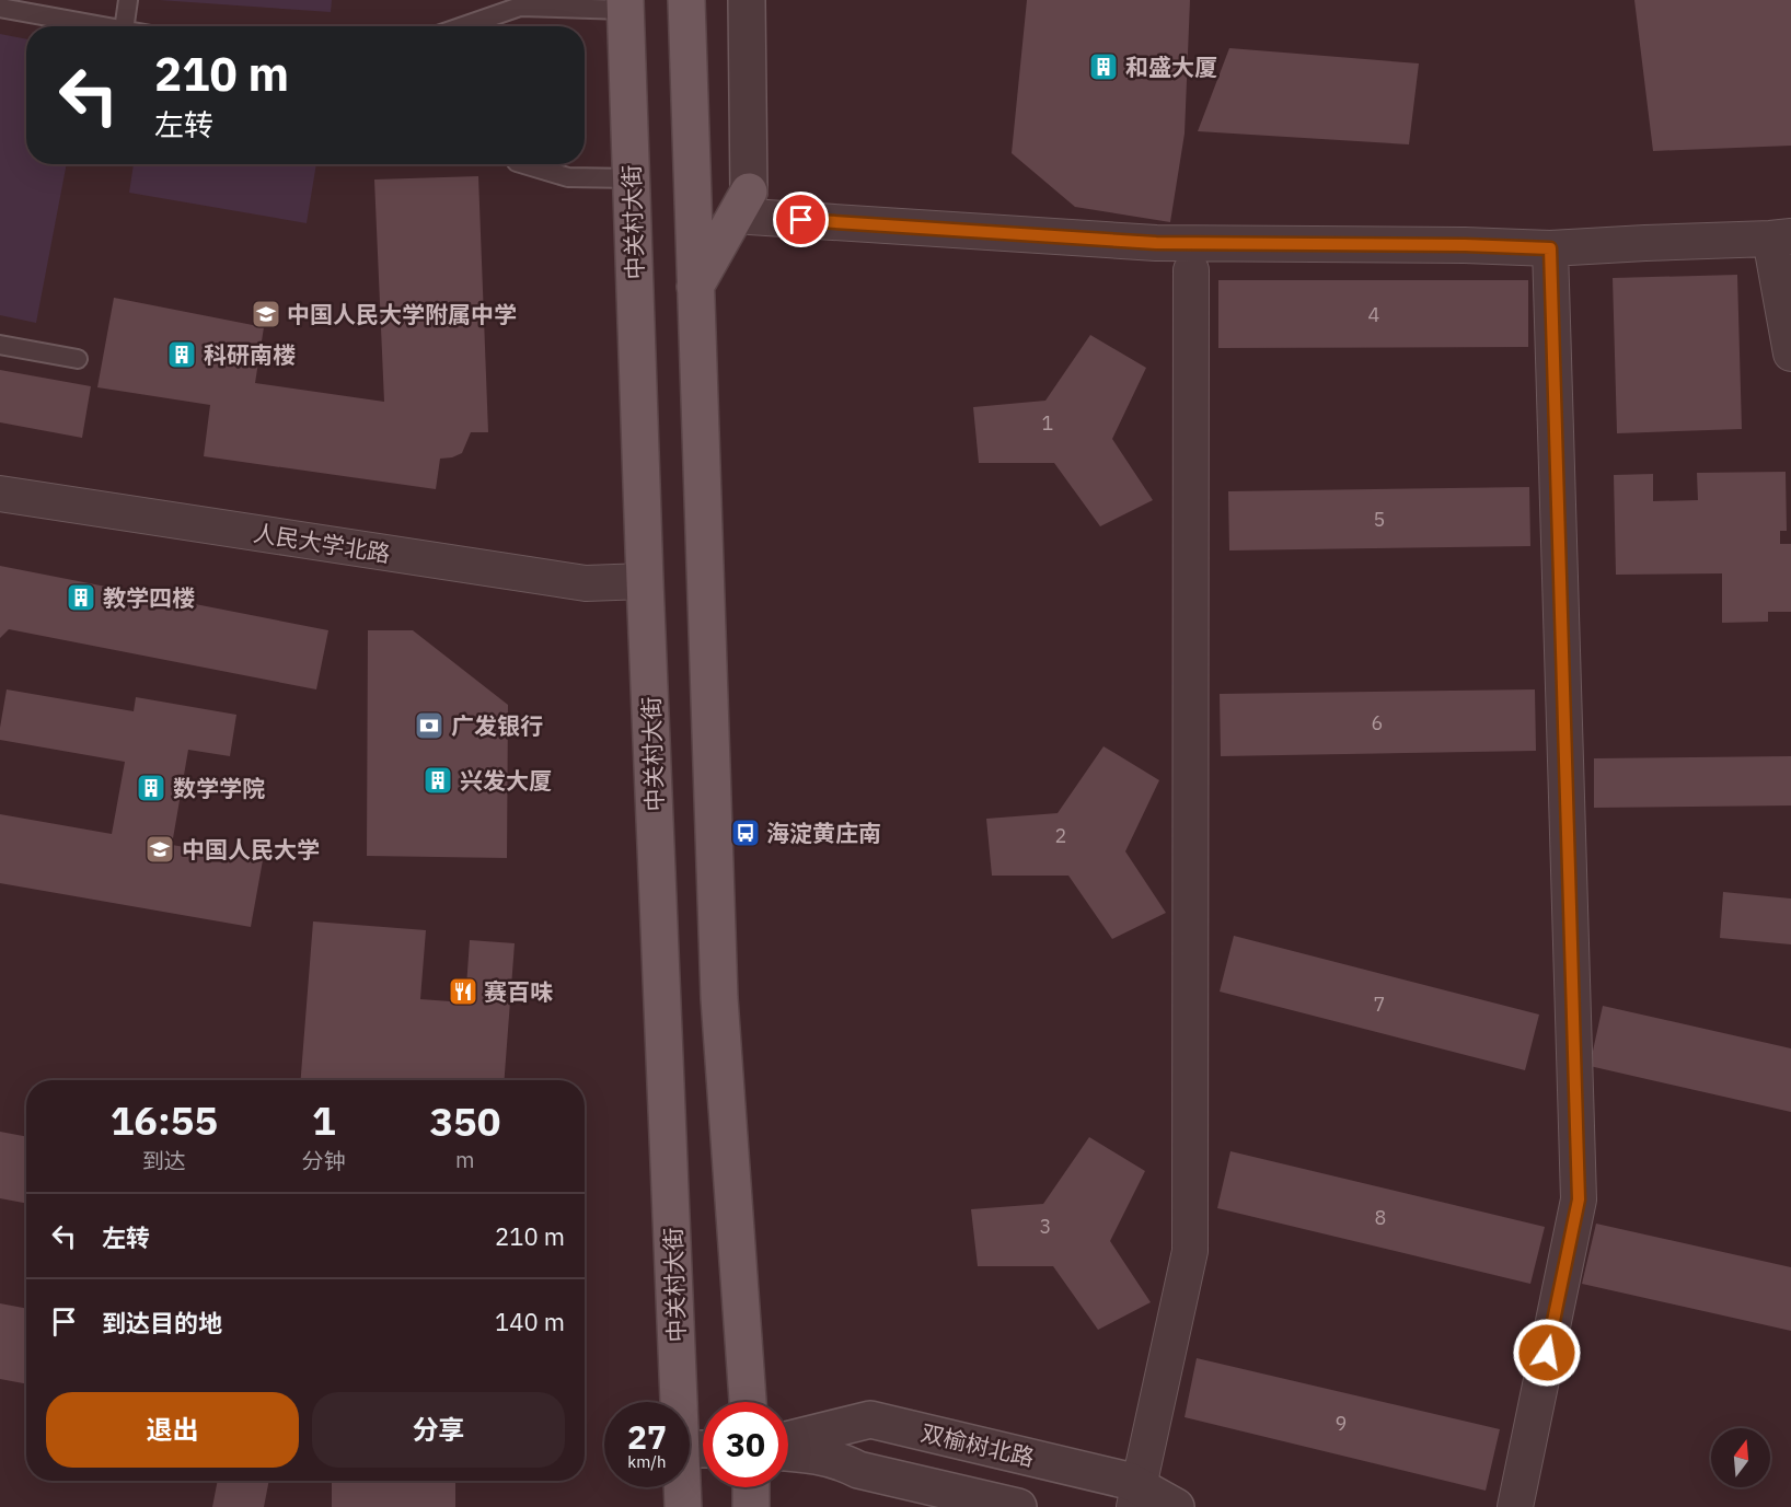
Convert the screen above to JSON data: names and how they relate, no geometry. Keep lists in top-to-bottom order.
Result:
{
  "streets": {
    "main road": ["中关村大街"],
    "street": ["人民大学北路", "双榆树北路"]
  },
  "crossings": [
    ["中关村大街", "人民大学北路"]
  ],
  "places": {
    "building": [
      "和盛大厦",
      "科研南楼",
      "教学四楼",
      "兴发大厦",
      "数学学院"
    ],
    "school or university": ["中国人民大学附属中学", "中国人民大学"],
    "bank": ["广发银行"],
    "bus stop": ["海淀黄庄南"],
    "restaurant": ["赛百味"]
  },
  "house_numbers": [
    "4",
    "1",
    "5",
    "6",
    "2",
    "7",
    "8",
    "3",
    "9"
  ],
  "north": "top",
  "page": {
    "turn": ["210 m", "左转"],
    "eta": [
      "16:55",
      "到达",
      "1",
      "分钟",
      "350",
      "m"
    ],
    "list": [
      {
        "name": "左转",
        "value": "210 m"
      },
      {
        "name": "到达目的地",
        "value": "140 m"
      }
    ],
    "buttons": ["退出", "分享"],
    "speed": "27 km/h",
    "limit": "30"
  }
}
